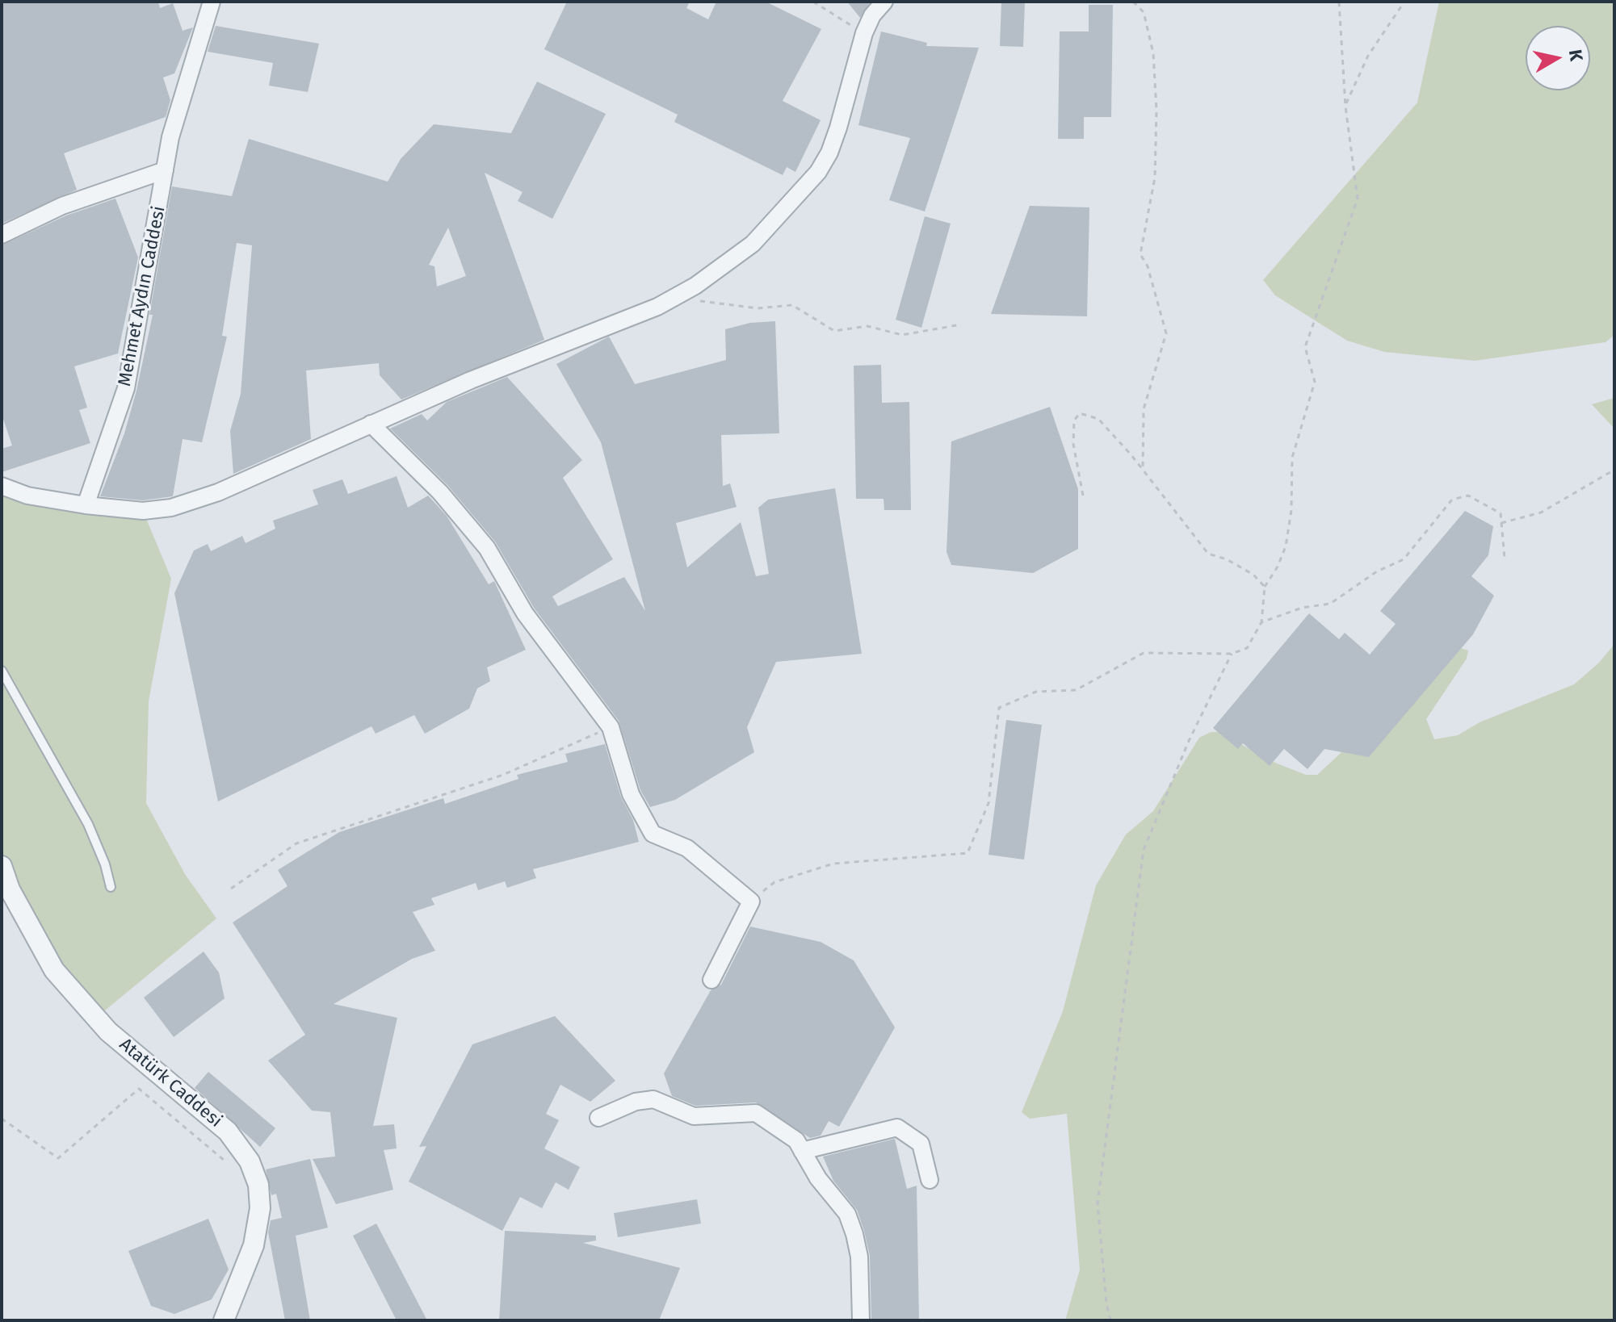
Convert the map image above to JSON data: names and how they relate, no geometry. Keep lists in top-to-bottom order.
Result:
{
  "streets": {
    "street": ["Mehmet Aydın Caddesi", "Atatürk Caddesi"]
  },
  "north": "right"
}
